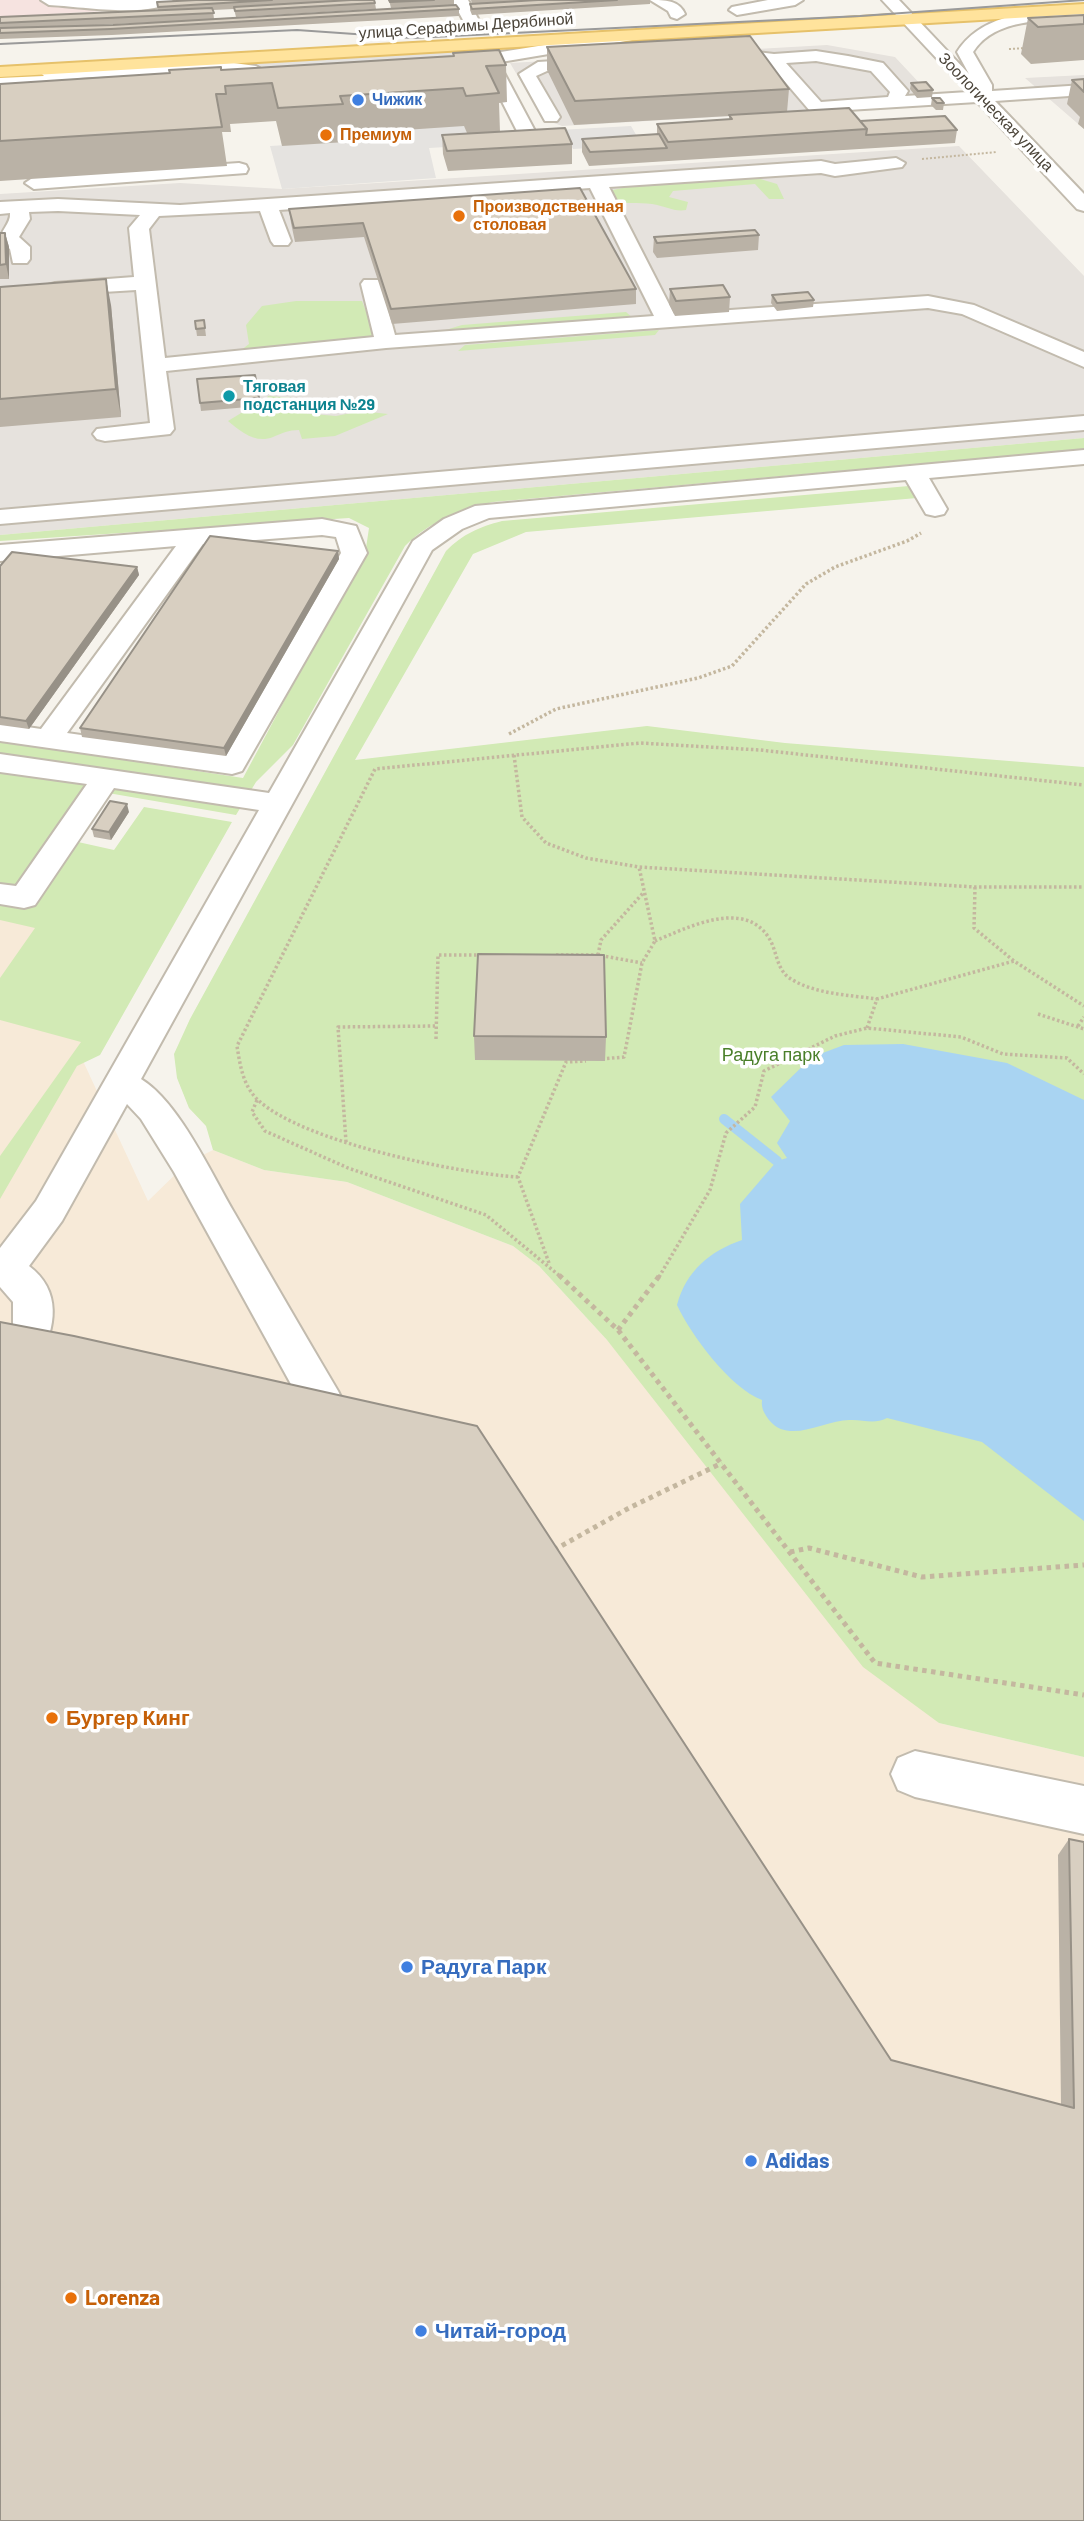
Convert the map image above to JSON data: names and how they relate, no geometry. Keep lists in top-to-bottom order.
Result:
{
  "streets": {
    "main road": ["улица Серафимы Дерябиной"],
    "street": ["Зоологическая улица"]
  },
  "crossings": [
    ["улица Серафимы Дерябиной", "Зоологическая улица"]
  ],
  "parks": ["Радуга парк"],
  "places": [
    "Чижик",
    "Премиум",
    "Производственная столовая",
    "Тяговая подстанция №29",
    "Бургер Кинг",
    "Радуга Парк",
    "Adidas",
    "Lorenza",
    "Читай-город"
  ]
}
